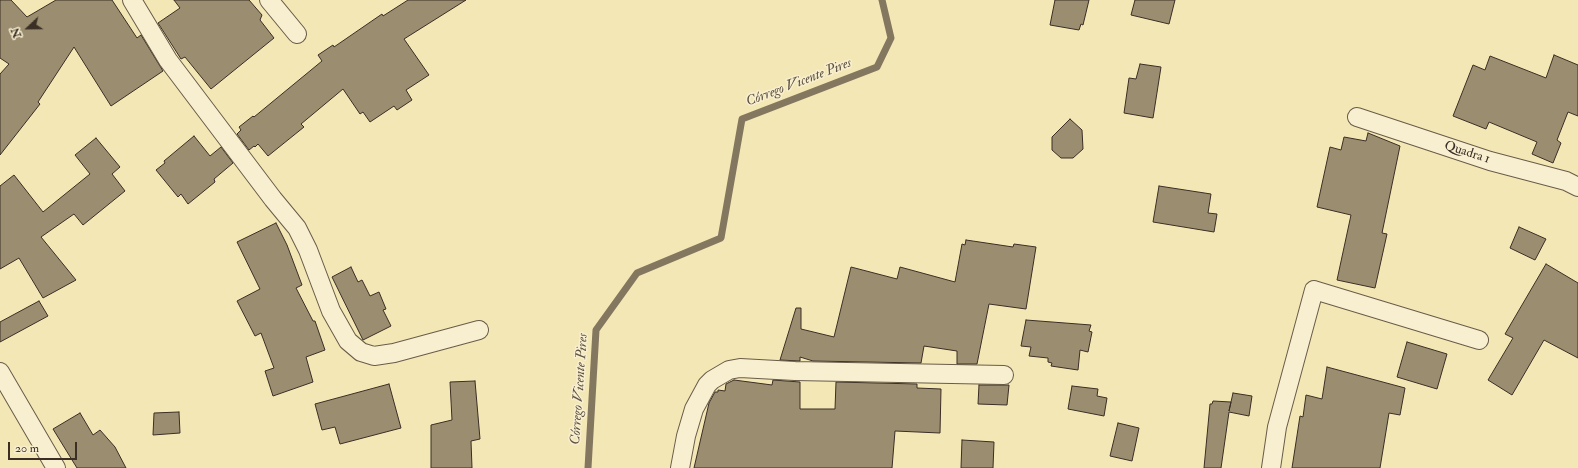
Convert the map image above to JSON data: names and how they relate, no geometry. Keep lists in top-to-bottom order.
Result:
{
  "streets": {
    "street": ["Quadra 1"]
  },
  "water": ["Córrego Vicente Pires"],
  "scale_bar": "20 m",
  "north": "left"
}
